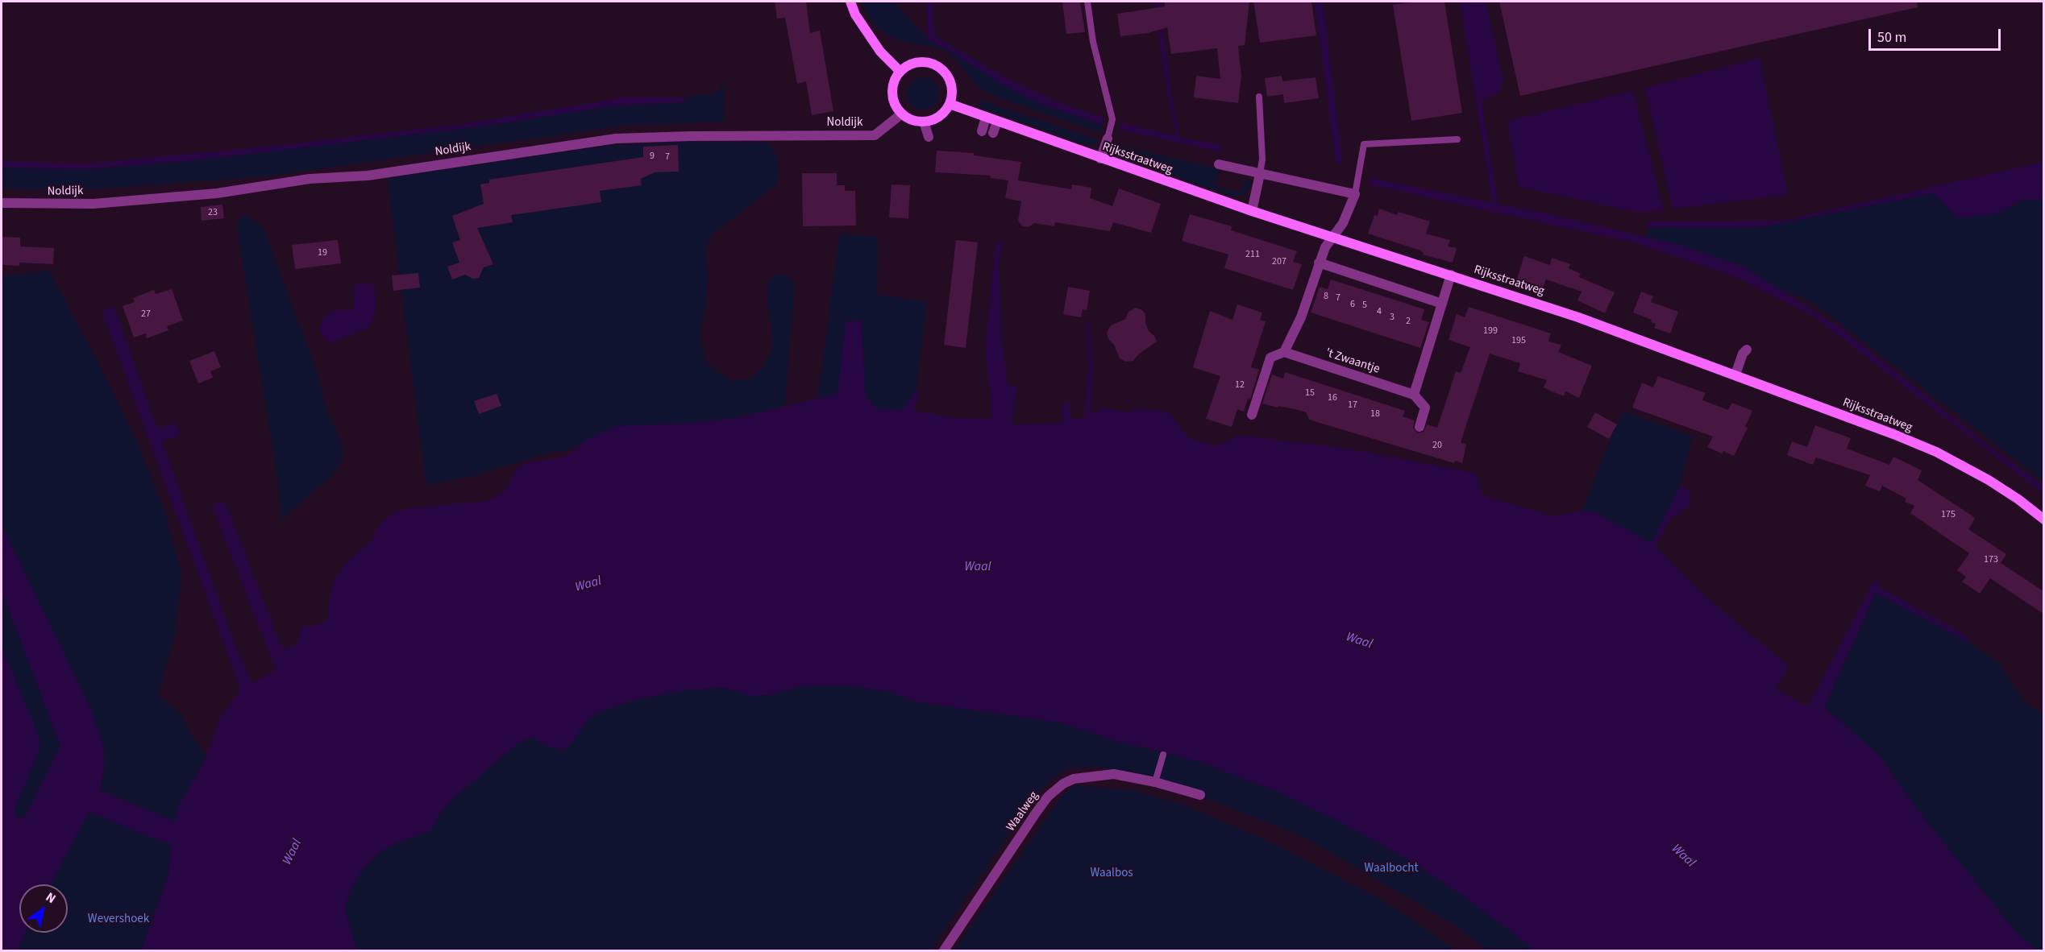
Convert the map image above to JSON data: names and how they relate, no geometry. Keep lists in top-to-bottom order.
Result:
{
  "streets": {
    "street": [
      "Noldijk",
      "Rijksstraatweg",
      "'t Zwaantje",
      "Waalweg"
    ]
  },
  "crossings": [
    ["Noldijk", "Rijksstraatweg"]
  ],
  "water": ["Waal"],
  "parks": ["Waalbocht", "Waalbos", "Wevershoek"],
  "house_numbers": [
    "9",
    "7",
    "23",
    "19",
    "211",
    "207",
    "8",
    "7",
    "6",
    "5",
    "4",
    "27",
    "3",
    "2",
    "199",
    "195",
    "12",
    "15",
    "16",
    "17",
    "18",
    "20",
    "175",
    "173"
  ],
  "scale_bar": "50 m",
  "north": "top right"
}
